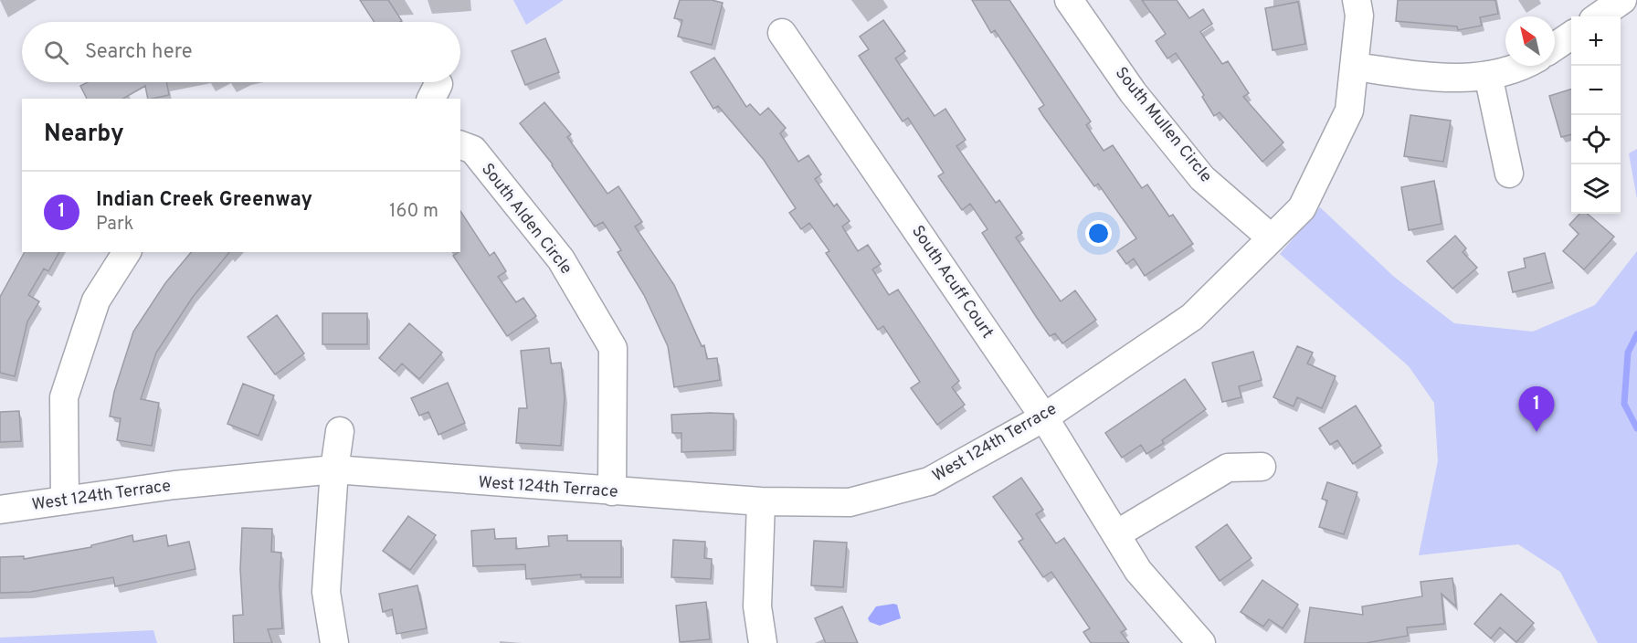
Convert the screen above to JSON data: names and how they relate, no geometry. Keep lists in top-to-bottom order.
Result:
{
  "streets": {
    "street": [
      "South Mullen Circle",
      "South Alden Circle",
      "South Acuff Court",
      "West 124th Terrace"
    ]
  },
  "crossings": [
    ["South Mullen Circle", "West 124th Terrace"],
    ["South Alden Circle", "West 124th Terrace"],
    ["South Acuff Court", "West 124th Terrace"]
  ],
  "north": "top left",
  "page": {
    "map_buttons": ["+", "−"],
    "search": "Search here",
    "heading": "Nearby",
    "list": [
      {
        "mark": "1",
        "name": "Indian Creek Greenway",
        "note": "Park",
        "value": "160 m"
      }
    ],
    "pins": "1"
  }
}
